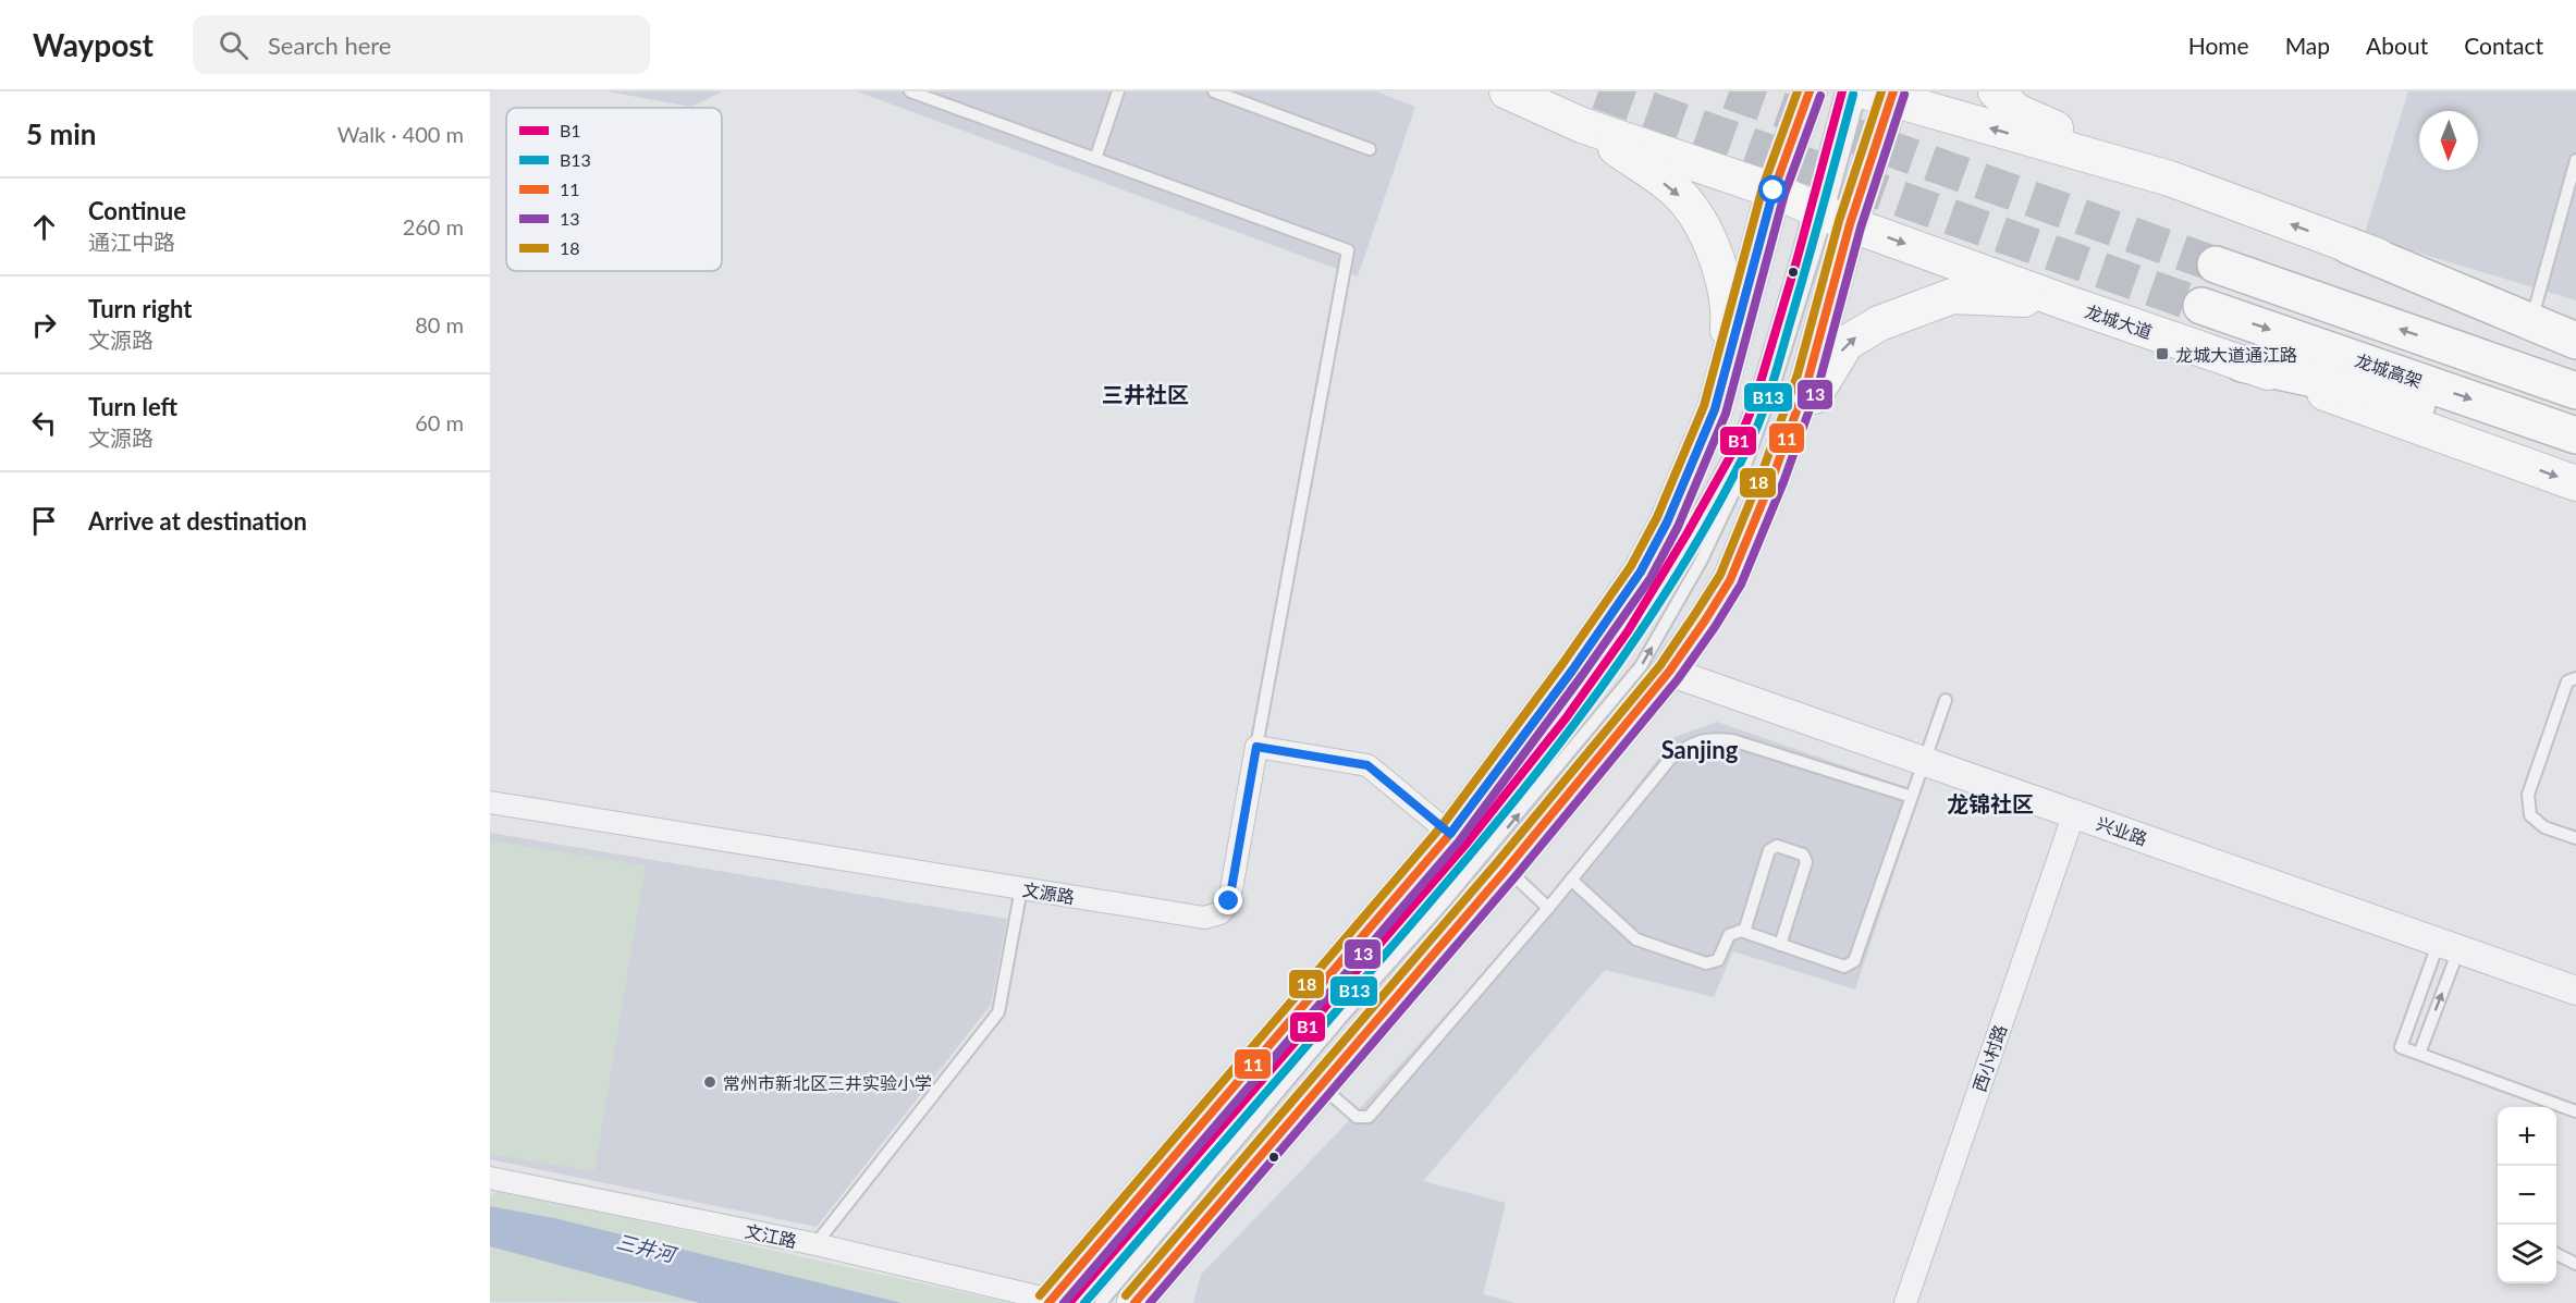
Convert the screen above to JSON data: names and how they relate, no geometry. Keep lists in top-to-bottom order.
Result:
{
  "streets": {
    "highway": ["龙城高架"],
    "main road": ["龙城大道"],
    "street": [
      "兴业路",
      "文源路",
      "西小村路",
      "文江路"
    ]
  },
  "crossings": [
    ["兴业路", "西小村路"]
  ],
  "districts": ["三井社区", "Sanjing", "龙锦社区"],
  "water": ["三井河"],
  "places": {
    "transit": ["龙城大道通江路"],
    "other": ["常州市新北区三井实验小学"]
  },
  "lines": [
    "transit line B1",
    "transit line 11",
    "transit line 18",
    "transit line B13",
    "transit line 13"
  ],
  "legend": [
    "B1",
    "B13",
    "11",
    "13",
    "18"
  ],
  "north": "bottom",
  "page": {
    "header": "Waypost",
    "search": "Search here",
    "nav": [
      "Home",
      "Map",
      "About",
      "Contact"
    ],
    "heading": ["5 min", "Walk · 400 m"],
    "list": [
      ["Continue", "通江中路", "260 m"],
      ["Turn right", "文源路", "80 m"],
      ["Turn left", "文源路", "60 m"],
      "Arrive at destination"
    ],
    "map_buttons": ["+", "−"]
  }
}
